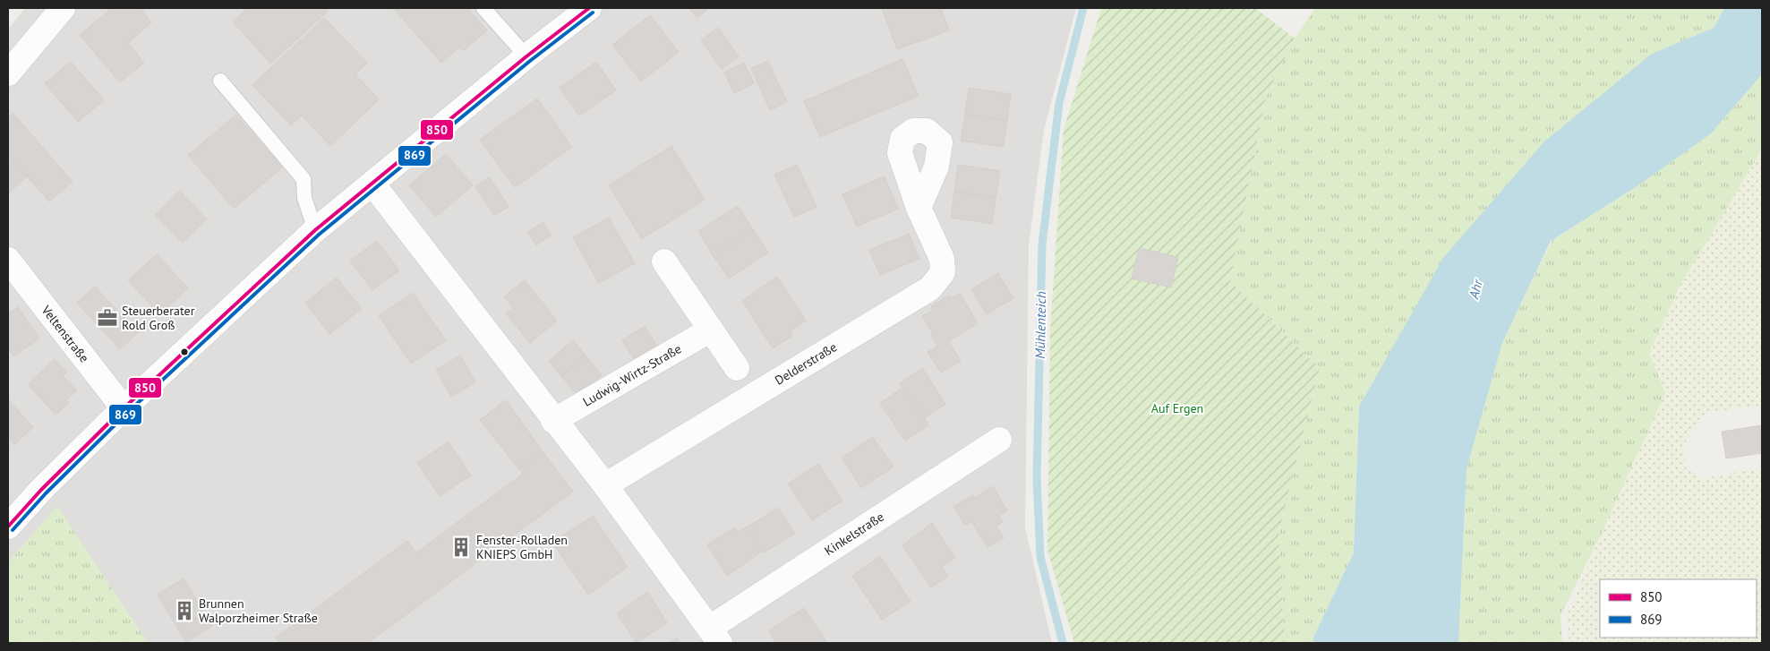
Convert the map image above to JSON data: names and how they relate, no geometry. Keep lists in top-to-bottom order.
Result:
{
  "streets": {
    "street": [
      "Veltenstraße",
      "Delderstraße",
      "Ludwig-Wirtz-Straße",
      "Kinkelstraße"
    ]
  },
  "water": ["Ahr", "Mühlenteich"],
  "parks": ["Auf Ergen"],
  "places": {
    "office": ["Steuerberater Rold Groß"],
    "building": ["Fenster-Rolladen KNIEPS GmbH", "Brunnen Walporzheimer Straße"]
  },
  "lines": ["transit line 850", "transit line 869"],
  "legend": ["850", "869"]
}
